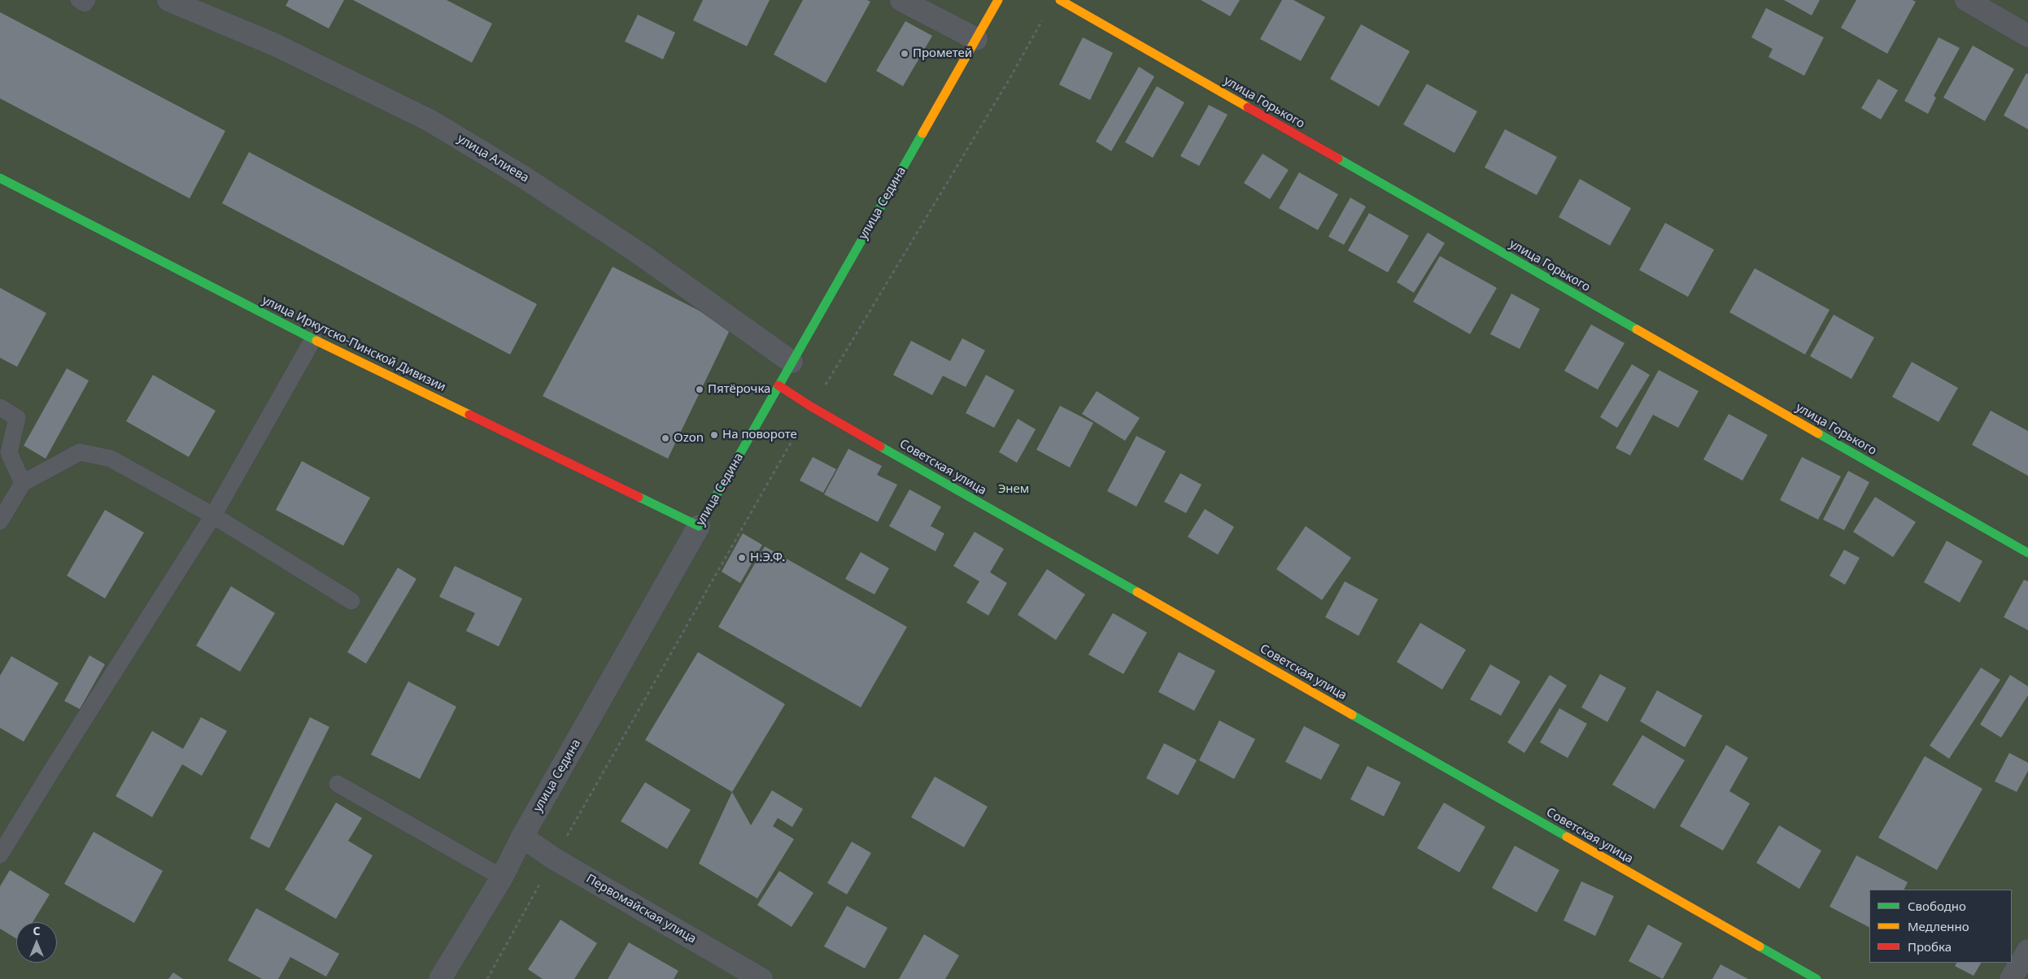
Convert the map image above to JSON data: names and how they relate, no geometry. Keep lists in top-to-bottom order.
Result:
{
  "streets": {
    "street": [
      "улица Горького",
      "улица Алиева",
      "улица Седина",
      "улица Иркутско-Пинской Дивизии",
      "Советская улица",
      "Первомайская улица"
    ]
  },
  "crossings": [
    ["улица Алиева", "улица Седина"],
    ["улица Седина", "улица Иркутско-Пинской Дивизии"],
    ["улица Седина", "Советская улица"],
    ["улица Седина", "Первомайская улица"]
  ],
  "parks": ["Энем"],
  "places": [
    "Прометей",
    "Пятёрочка",
    "На повороте",
    "Ozon",
    "Н.Э.Ф."
  ],
  "legend": ["Свободно", "Медленно", "Пробка"],
  "north": "top"
}
